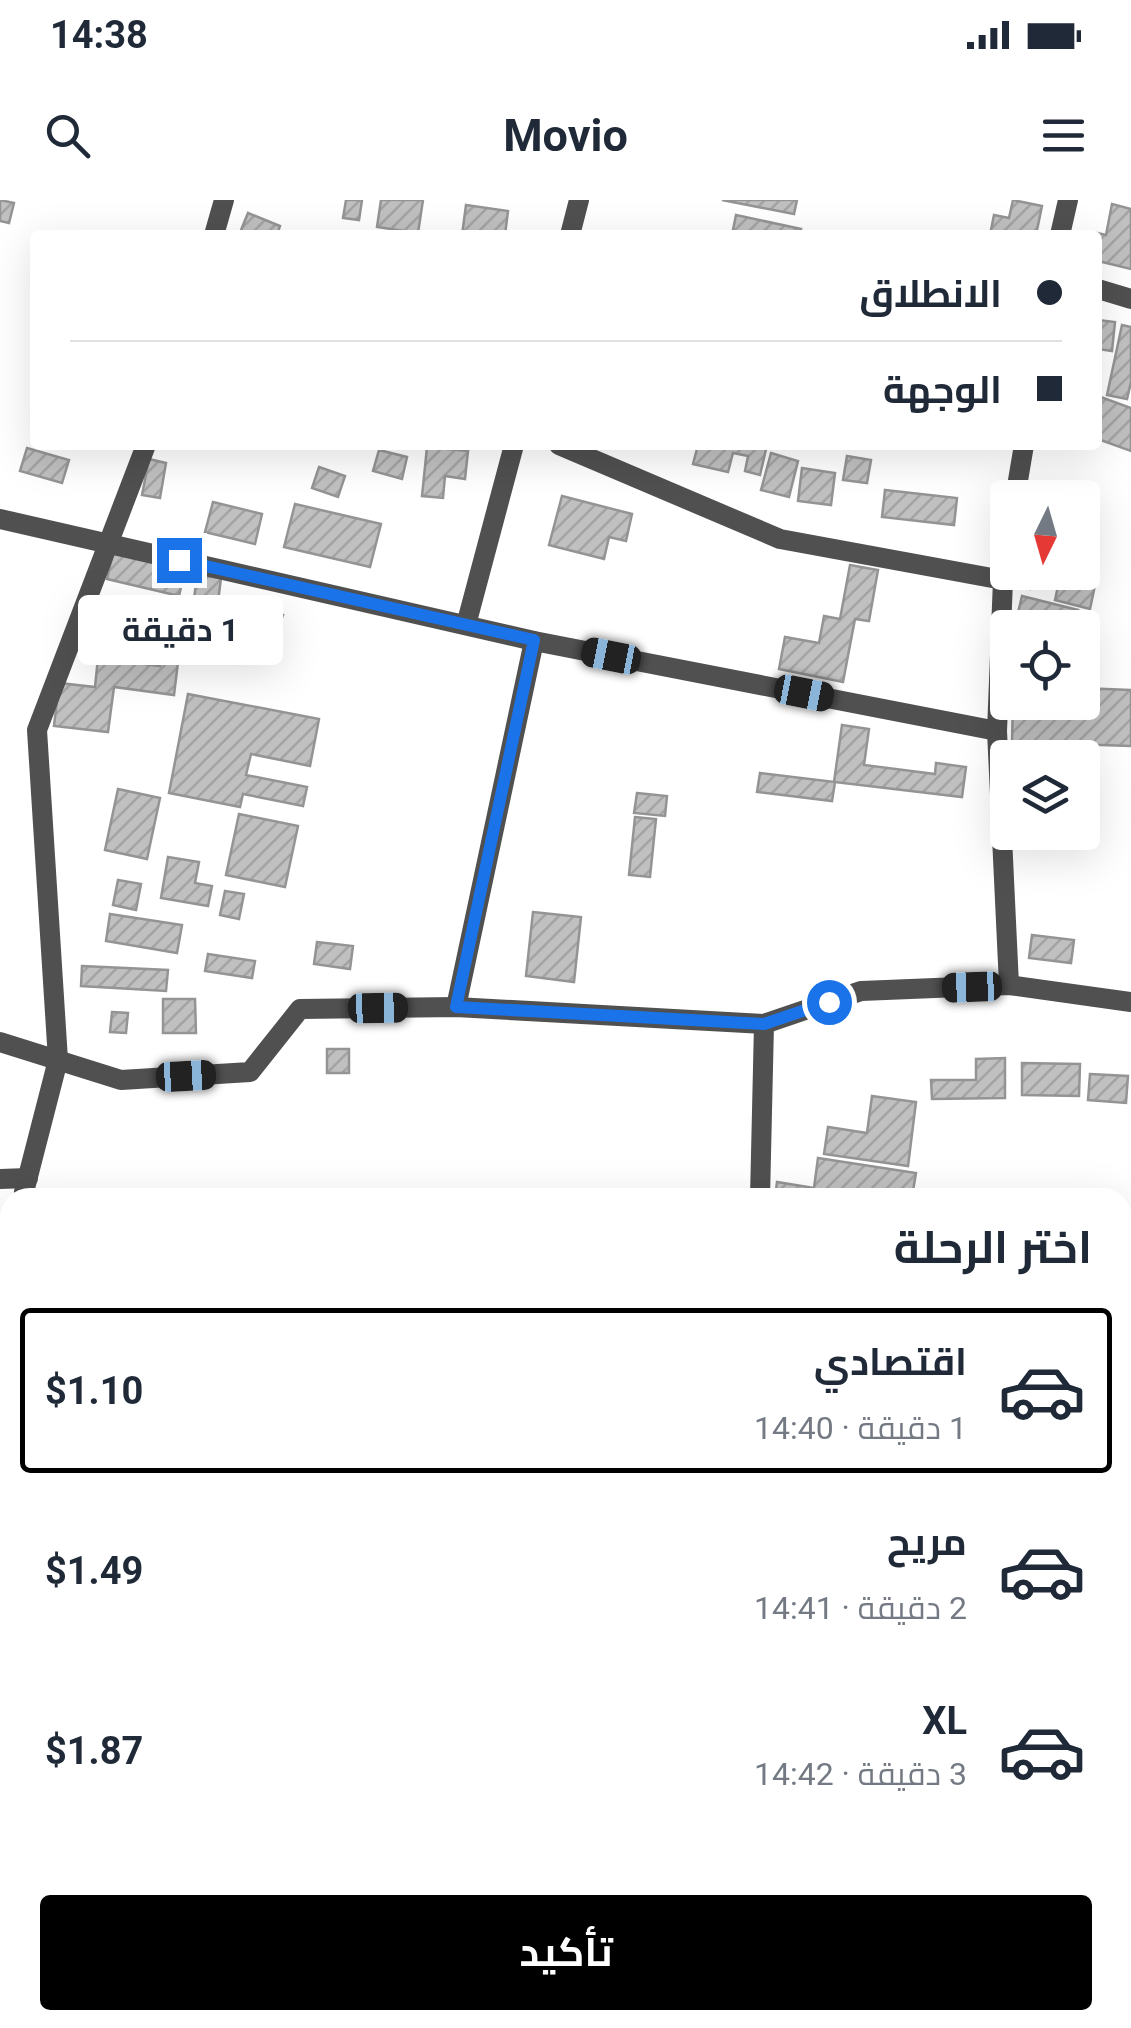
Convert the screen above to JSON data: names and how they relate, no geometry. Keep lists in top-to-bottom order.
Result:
{
  "north": "bottom",
  "page": {
    "status": "14:38",
    "header": "Movio",
    "banner": ["الانطلاق", "الوجهة"],
    "bubble": "1 دقيقة",
    "heading": "اختر الرحلة",
    "list": [
      {
        "name": "اقتصادي",
        "note": "1 دقيقة · 14:40",
        "value": "$1.10"
      },
      {
        "name": "مريح",
        "note": "2 دقيقة · 14:41",
        "value": "$1.49"
      },
      {
        "name": "XL",
        "note": "3 دقيقة · 14:42",
        "value": "$1.87"
      }
    ],
    "buttons": "تأكيد"
  }
}
